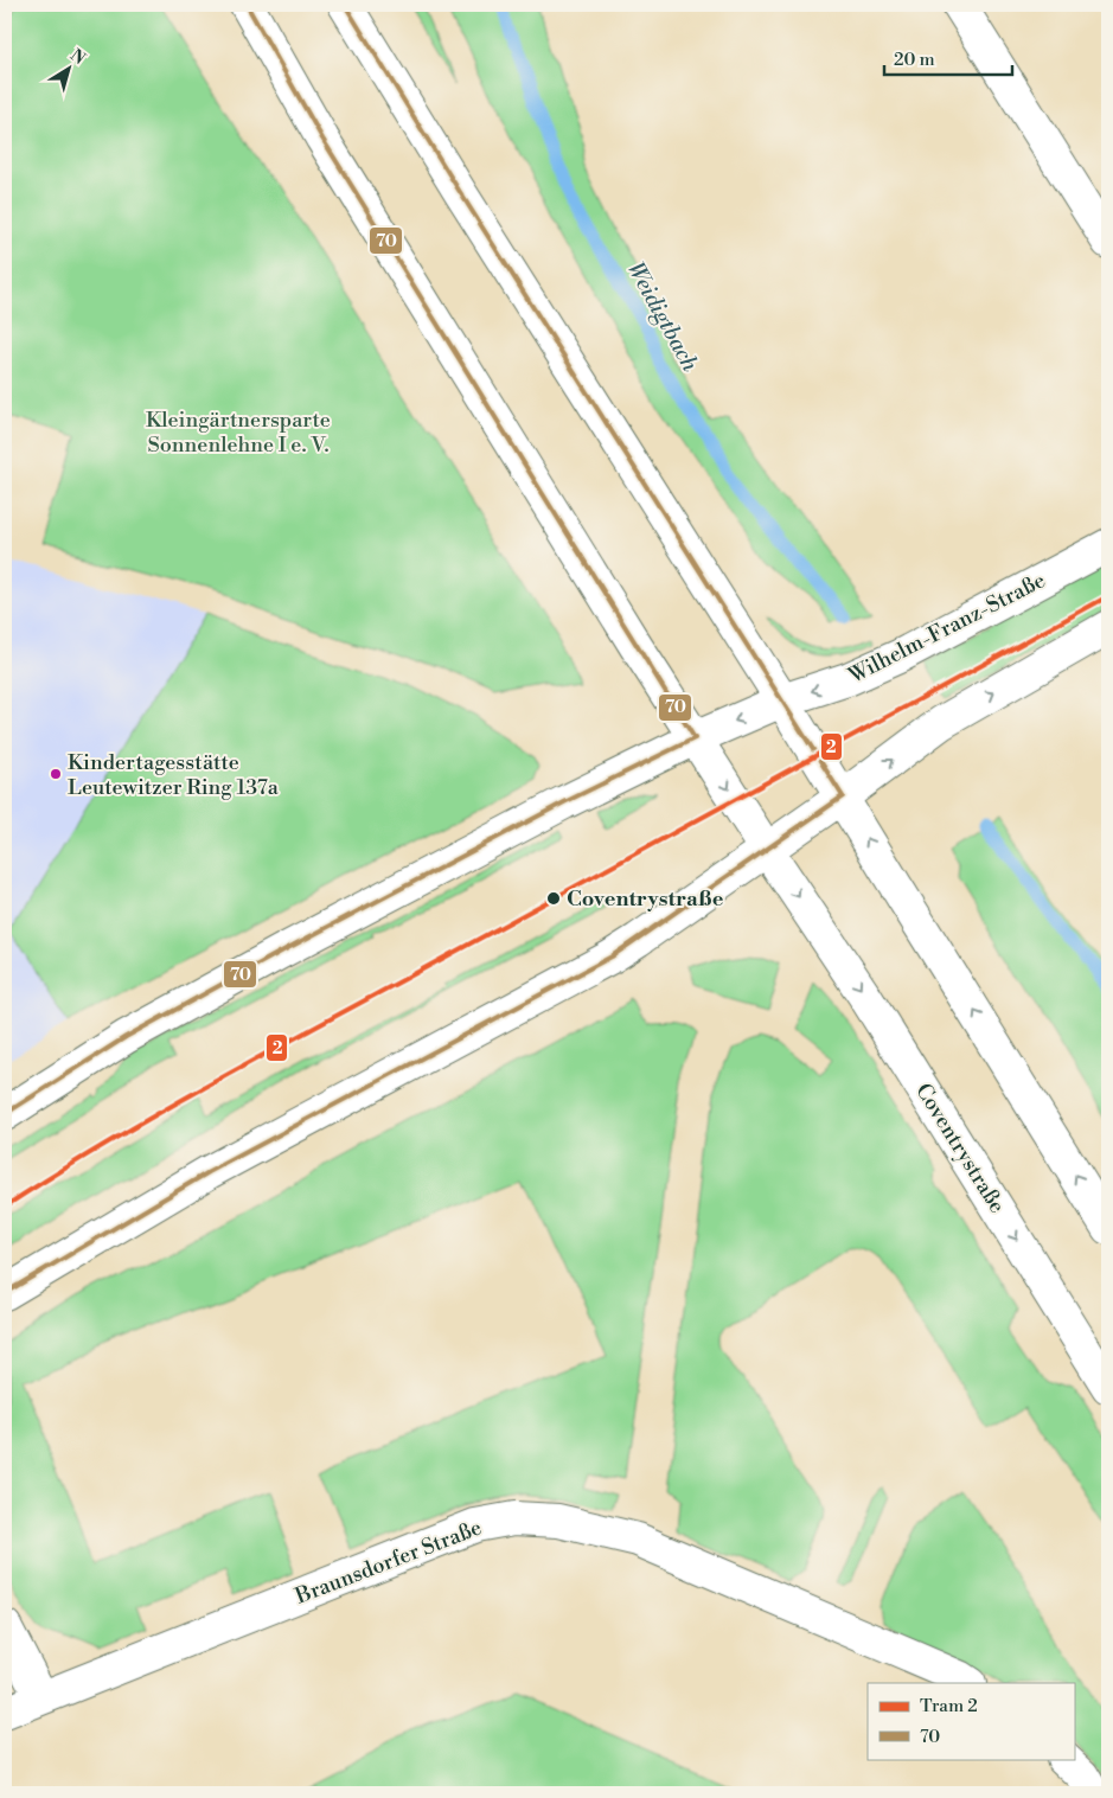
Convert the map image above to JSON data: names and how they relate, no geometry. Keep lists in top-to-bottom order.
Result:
{
  "streets": {
    "main road": ["Wilhelm-Franz-Straße", "Coventrystraße", "Braunsdorfer Straße"]
  },
  "crossings": [
    ["Wilhelm-Franz-Straße", "Coventrystraße"]
  ],
  "water": ["Weidigtbach"],
  "parks": ["Kleingärtnersparte Sonnenlehne I e. V."],
  "places": ["Kindertagesstätte Leutewitzer Ring 137a", "Coventrystraße"],
  "lines": ["transit line 70", "tram line 2"],
  "legend": ["Tram 2", "70"],
  "scale_bar": "20 m",
  "north": "top right"
}
